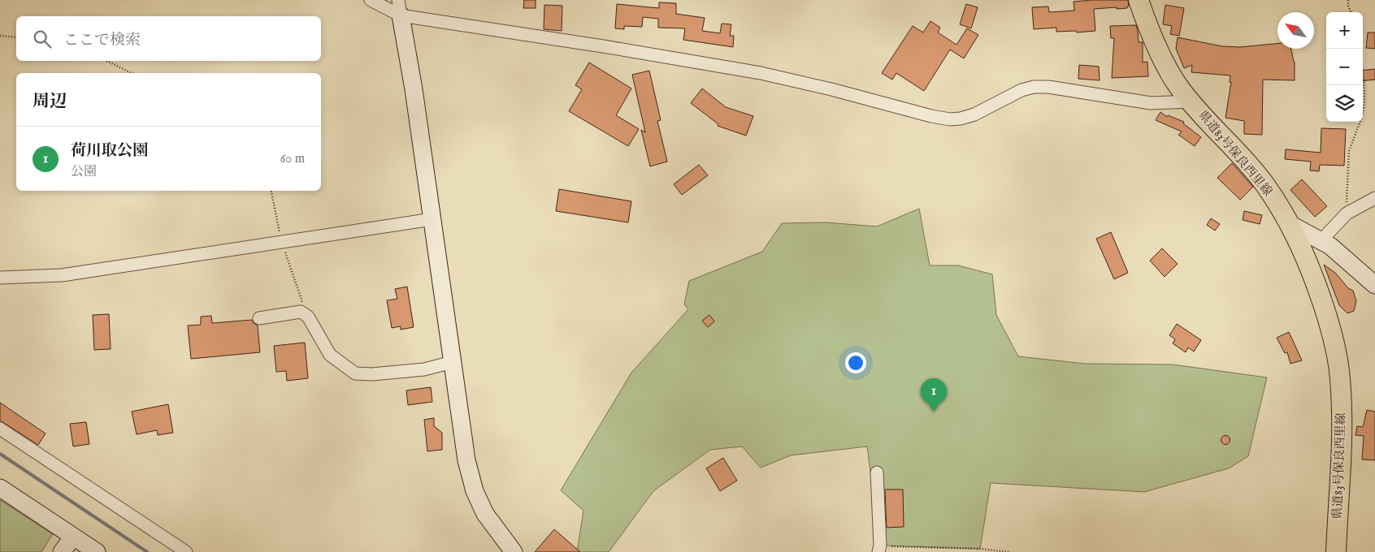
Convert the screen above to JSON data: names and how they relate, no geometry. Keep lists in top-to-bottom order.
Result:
{
  "streets": {
    "main road": ["県道83号保良西里線"]
  },
  "north": "top left",
  "page": {
    "map_buttons": ["+", "−"],
    "search": "ここで検索",
    "heading": "周辺",
    "list": [
      {
        "mark": "1",
        "name": "荷川取公園",
        "note": "公園",
        "value": "60 m"
      }
    ],
    "pins": "1"
  }
}
